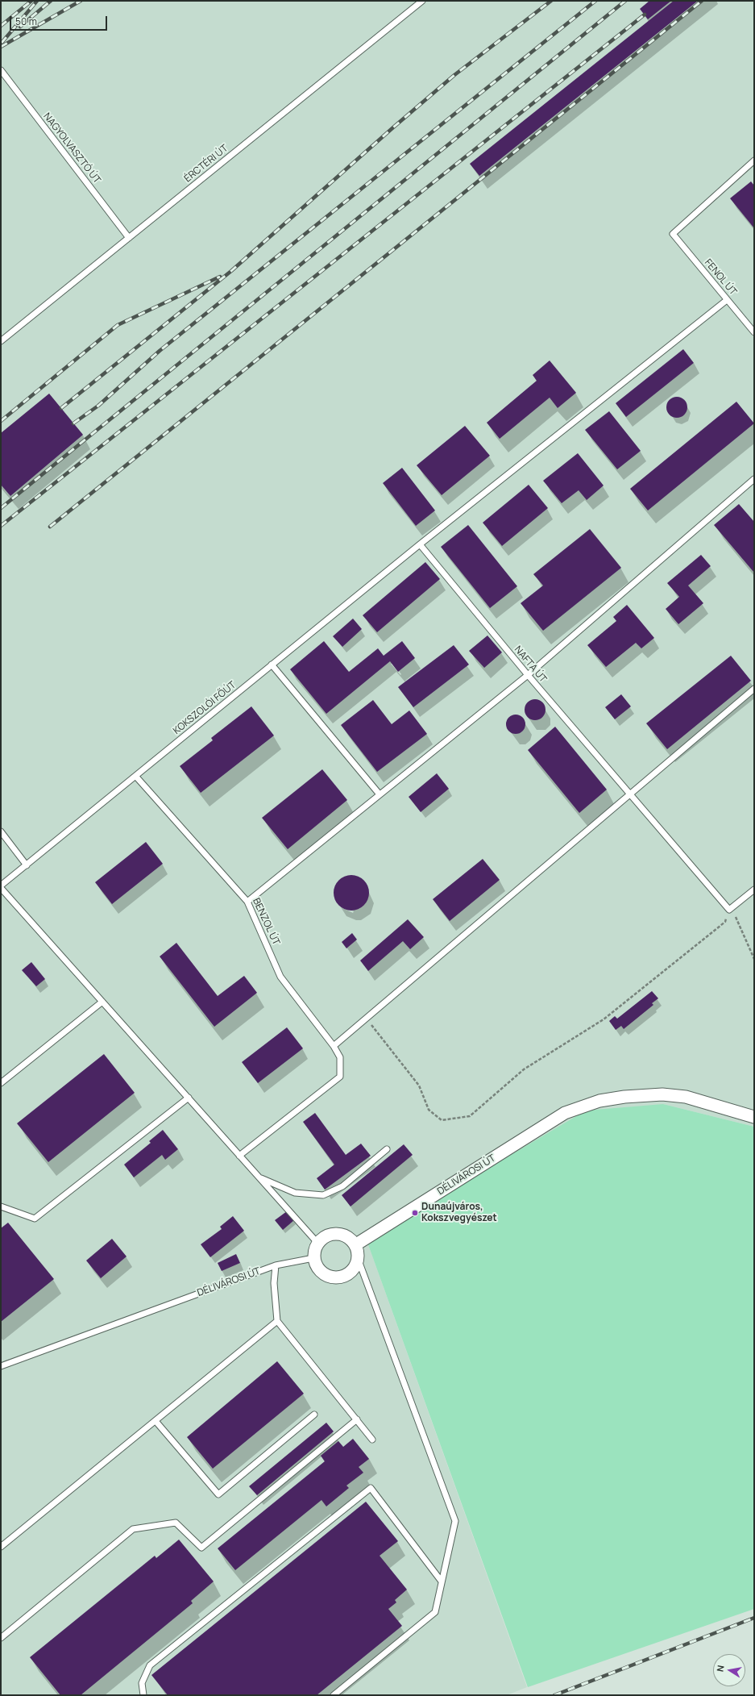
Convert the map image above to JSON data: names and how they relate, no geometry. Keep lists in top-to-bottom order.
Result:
{
  "streets": {
    "street": ["DÉLIVÁROSI ÚT"],
    "lane": [
      "NAGYOLVASZTÓ ÚT",
      "ÉRCTÉRI ÚT",
      "FENOL ÚT",
      "NAFTA ÚT",
      "KOKSZOLÓI FŐÚT",
      "BENZOL ÚT"
    ]
  },
  "crossings": [
    ["NAGYOLVASZTÓ ÚT", "ÉRCTÉRI ÚT"],
    ["FENOL ÚT", "KOKSZOLÓI FŐÚT"],
    ["NAFTA ÚT", "KOKSZOLÓI FŐÚT"],
    ["KOKSZOLÓI FŐÚT", "BENZOL ÚT"]
  ],
  "places": ["Dunaújváros, Kokszvegyészet"],
  "scale_bar": "50 m",
  "north": "left"
}
